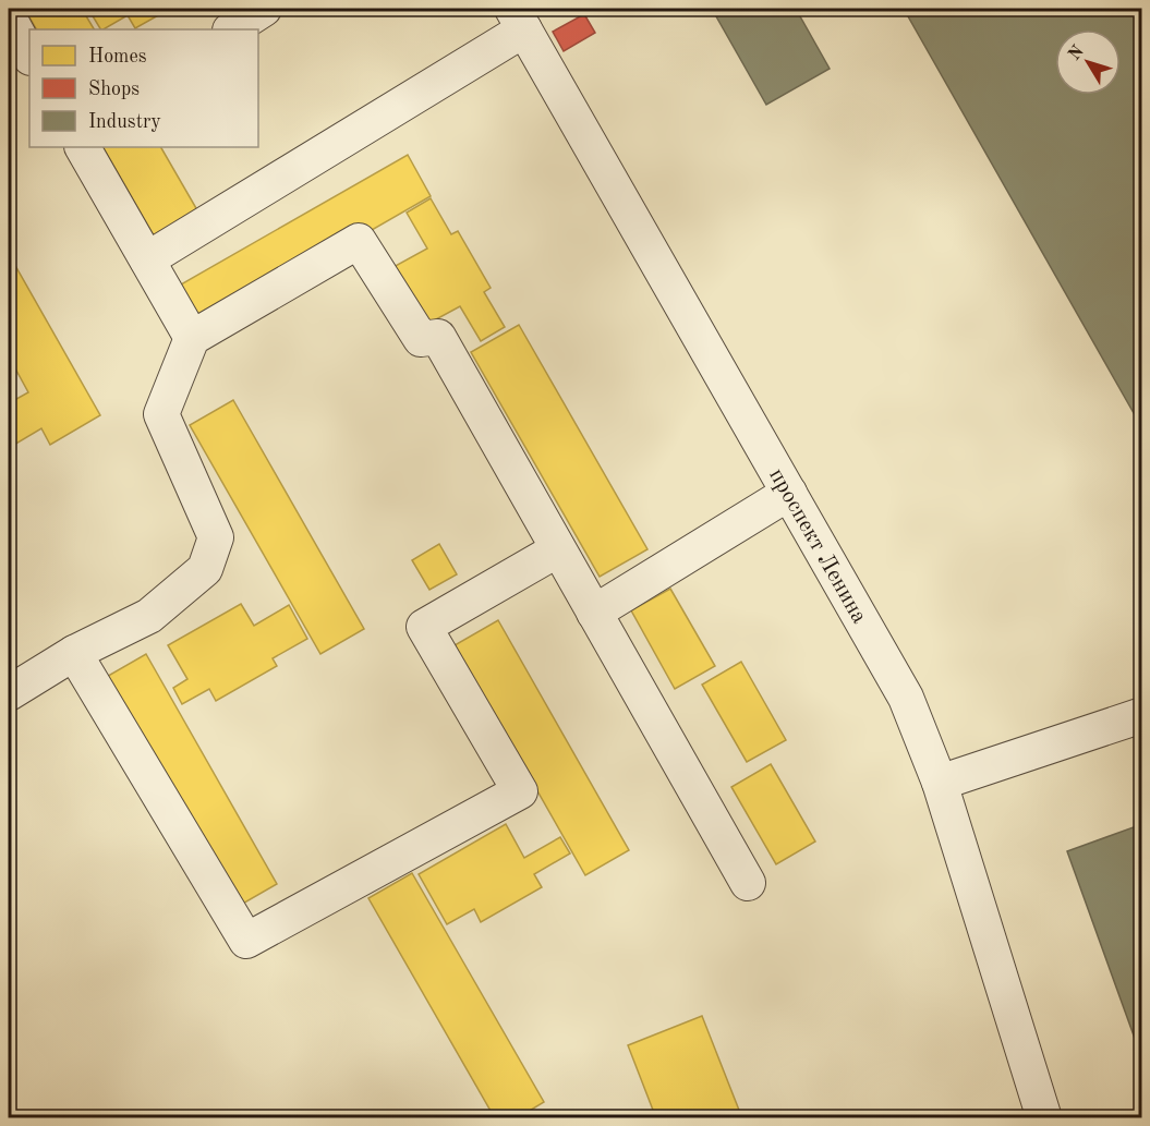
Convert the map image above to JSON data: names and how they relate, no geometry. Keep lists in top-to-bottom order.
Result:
{
  "streets": {
    "street": ["проспект Ленина"]
  },
  "legend": ["Homes", "Shops", "Industry"],
  "north": "top left"
}
